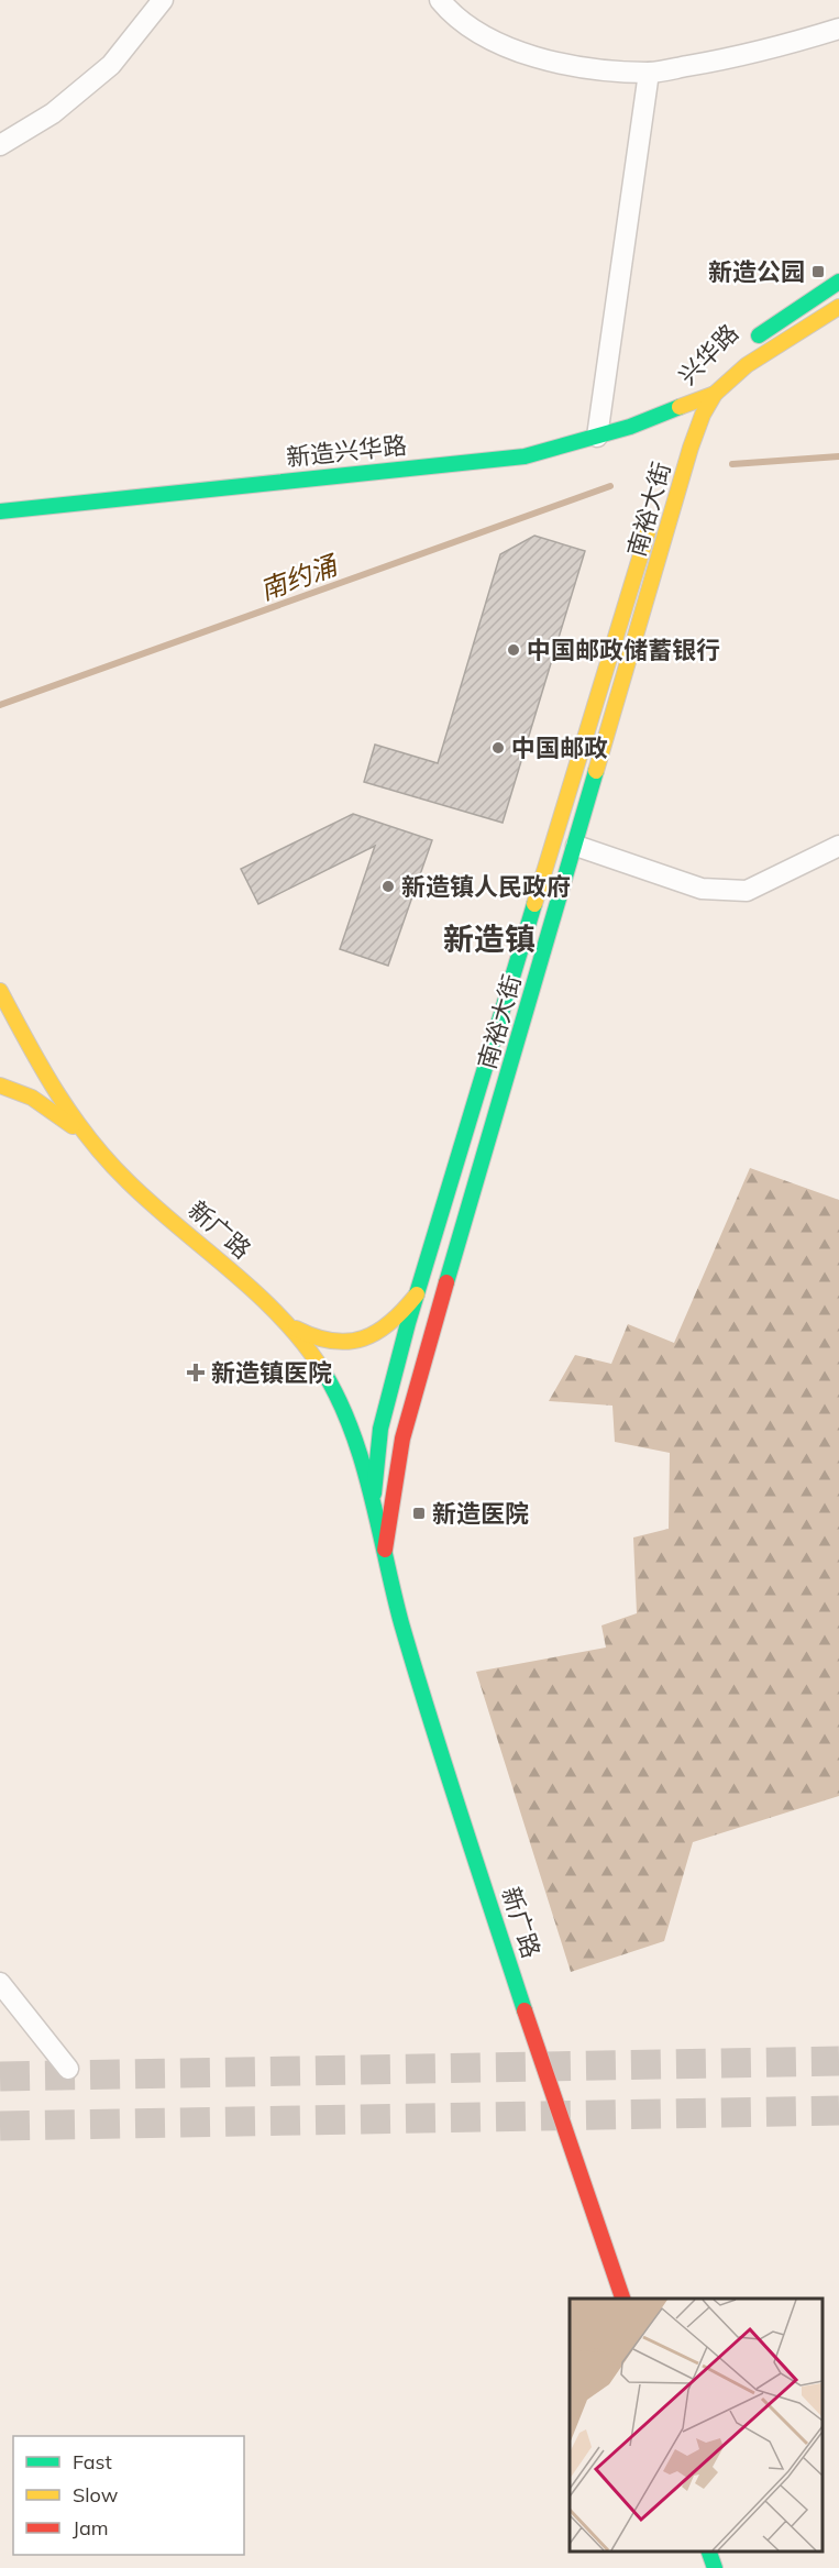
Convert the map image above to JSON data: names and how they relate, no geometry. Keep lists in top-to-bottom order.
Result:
{
  "streets": {
    "main road": [
      "兴华路",
      "新造兴华路",
      "南裕大街",
      "新广路"
    ]
  },
  "crossings": [
    ["兴华路", "新造兴华路"],
    ["兴华路", "南裕大街"],
    ["新造兴华路", "南裕大街"],
    ["南裕大街", "新广路"]
  ],
  "districts": ["新造镇"],
  "water": ["南约涌"],
  "places": {
    "transit": ["新造公园", "新造医院"],
    "other": ["中国邮政储蓄银行", "中国邮政", "新造镇人民政府"],
    "health": ["新造镇医院"]
  },
  "legend": ["Fast", "Slow", "Jam"]
}
